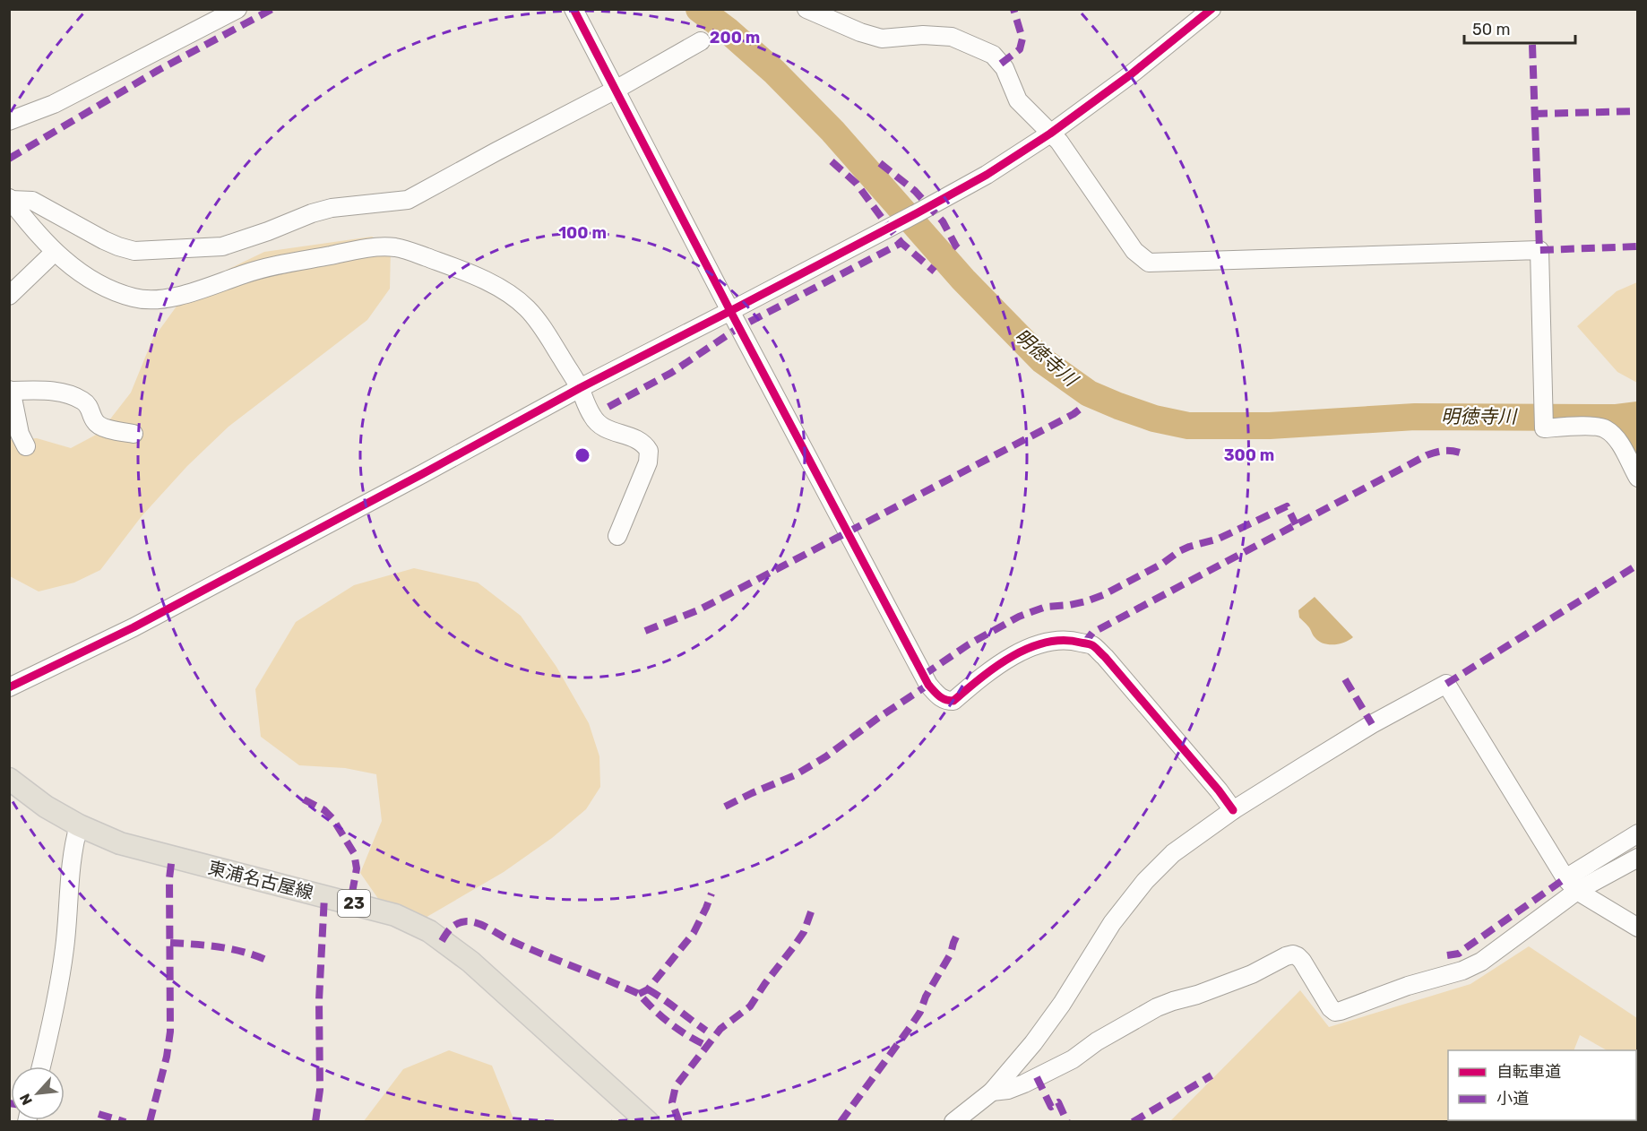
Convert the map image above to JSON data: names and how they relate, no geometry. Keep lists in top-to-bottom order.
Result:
{
  "streets": {
    "main road": ["東浦名古屋線", "23"]
  },
  "water": ["明徳寺川"],
  "legend": ["自転車道", "小道"],
  "scale_bar": "50 m",
  "north": "bottom left",
  "rings": ["200 m", "100 m", "300 m"]
}
